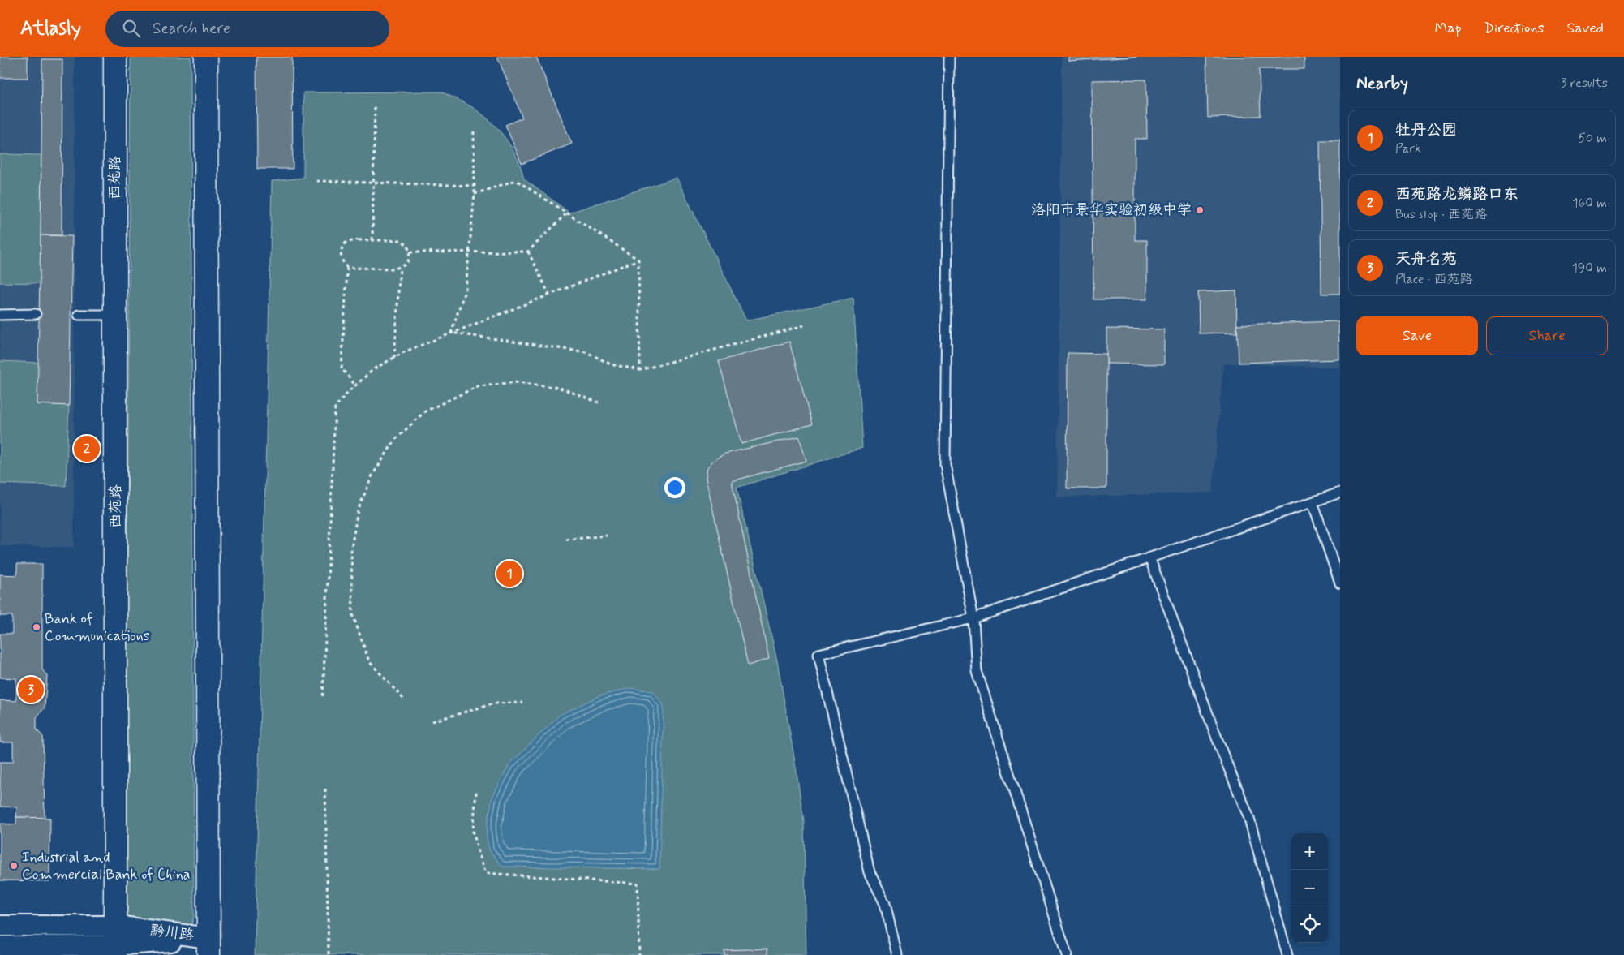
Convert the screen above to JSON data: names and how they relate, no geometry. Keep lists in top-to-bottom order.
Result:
{
  "streets": {
    "main road": ["西苑路"],
    "street": ["黔川路"]
  },
  "crossings": [
    ["西苑路", "黔川路"]
  ],
  "places": ["洛阳市景华实验初级中学", "Bank of Communications", "Industrial and Commercial Bank of China"],
  "page": {
    "header": "Atlasly",
    "search": "Search here",
    "nav": ["Map", "Directions", "Saved"],
    "heading": ["Nearby", "3 results"],
    "list": [
      {
        "mark": "1",
        "name": "牡丹公园",
        "note": "Park",
        "value": "50 m"
      },
      {
        "mark": "2",
        "name": "西苑路龙鳞路口东",
        "note": "Bus stop · 西苑路",
        "value": "160 m"
      },
      {
        "mark": "3",
        "name": "天舟名苑",
        "note": "Place · 西苑路",
        "value": "190 m"
      }
    ],
    "buttons": ["Save", "Share"],
    "pins": ["2", "1", "3"],
    "map_buttons": ["+", "−"]
  }
}
